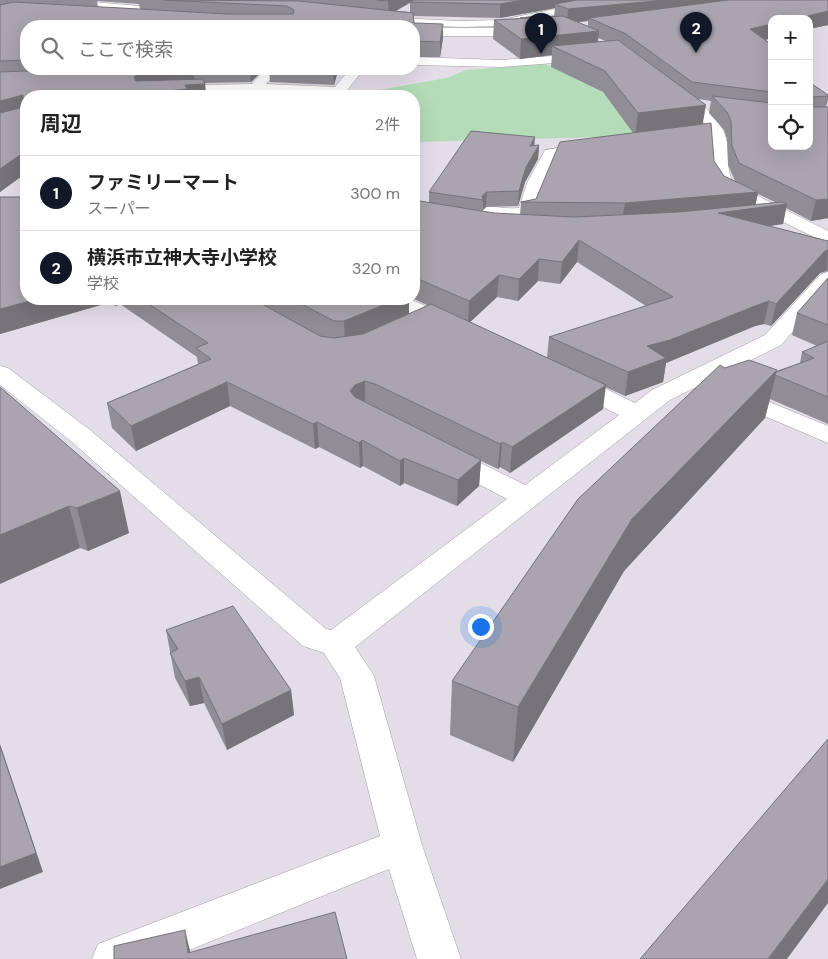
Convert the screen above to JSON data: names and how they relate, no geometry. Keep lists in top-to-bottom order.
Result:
{
  "page": {
    "pins": ["2", "1"],
    "map_buttons": ["+", "−"],
    "search": "ここで検索",
    "heading": ["周辺", "2件"],
    "list": [
      {
        "mark": "1",
        "name": "ファミリーマート",
        "note": "スーパー",
        "value": "300 m"
      },
      {
        "mark": "2",
        "name": "横浜市立神大寺小学校",
        "note": "学校",
        "value": "320 m"
      }
    ]
  }
}
